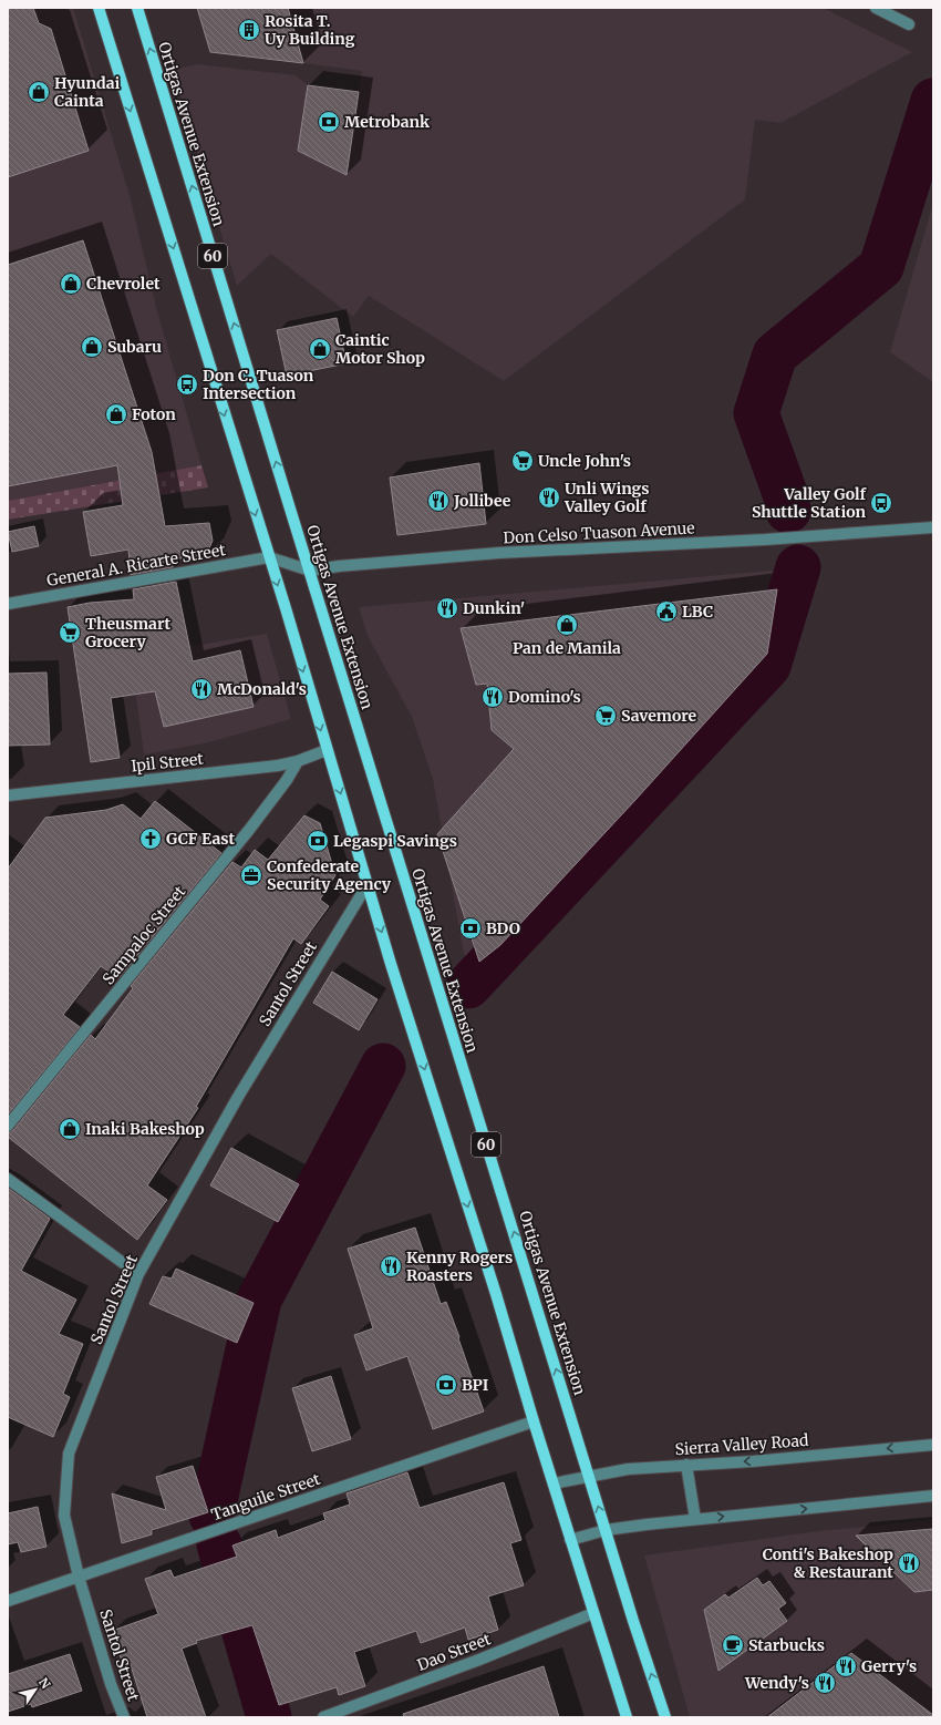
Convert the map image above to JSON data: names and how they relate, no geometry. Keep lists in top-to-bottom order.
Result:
{
  "streets": {
    "main road": ["Ortigas Avenue Extension", "60"],
    "street": [
      "Don Celso Tuason Avenue",
      "General A. Ricarte Street",
      "Ipil Street",
      "Sampaloc Street",
      "Santol Street",
      "Sierra Valley Road",
      "Tanguile Street",
      "Dao Street"
    ]
  },
  "crossings": [
    ["Ortigas Avenue Extension", "Don Celso Tuason Avenue"],
    ["Ortigas Avenue Extension", "Sierra Valley Road"],
    ["60", "Don Celso Tuason Avenue"],
    ["60", "General A. Ricarte Street"],
    ["60", "Ipil Street"],
    ["60", "Santol Street"],
    ["60", "Sierra Valley Road"],
    ["60", "Tanguile Street"],
    ["60", "Dao Street"],
    ["Don Celso Tuason Avenue", "General A. Ricarte Street"],
    ["Ipil Street", "Sampaloc Street"],
    ["Santol Street", "Tanguile Street"]
  ],
  "places": {
    "building": ["Rosita T. Uy Building"],
    "shop": [
      "Hyundai Cainta",
      "Chevrolet",
      "Subaru",
      "Caintic Motor Shop",
      "Foton",
      "Pan de Manila",
      "Inaki Bakeshop"
    ],
    "bank": [
      "Metrobank",
      "Legaspi Savings",
      "BDO",
      "BPI"
    ],
    "bus stop": ["Don C. Tuason Intersection", "Valley Golf Shuttle Station"],
    "supermarket": ["Uncle John's", "Theusmart Grocery", "Savemore"],
    "restaurant": [
      "Unli Wings Valley Golf",
      "Jollibee",
      "Dunkin'",
      "McDonald's",
      "Domino's",
      "Kenny Rogers Roasters",
      "Conti's Bakeshop & Restaurant",
      "Gerry's",
      "Wendy's"
    ],
    "public building": ["LBC"],
    "church": ["GCF East"],
    "office": ["Confederate Security Agency"],
    "cafe": ["Starbucks"]
  },
  "north": "top right"
}
